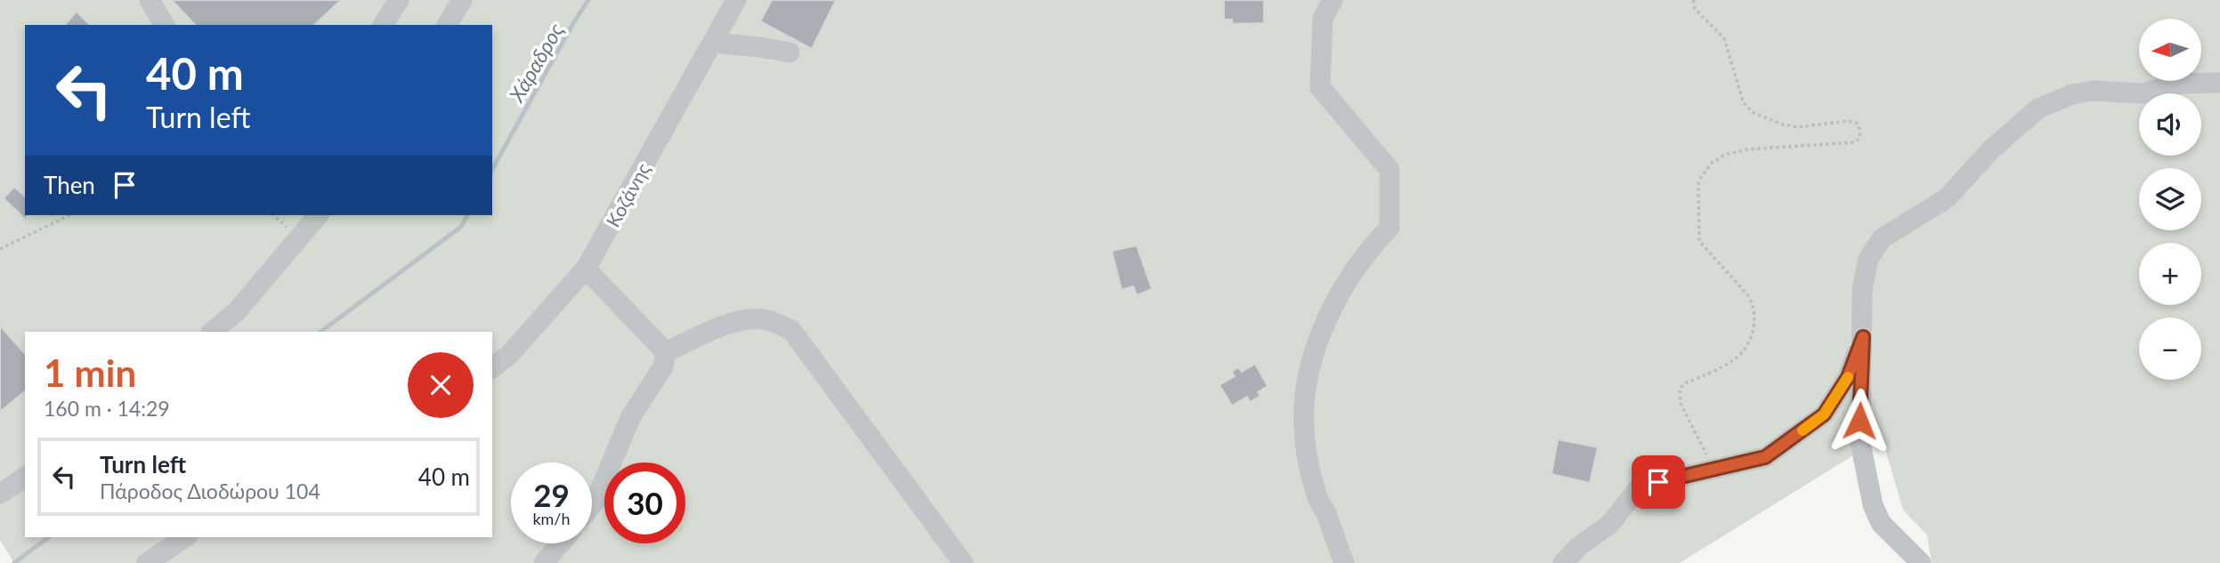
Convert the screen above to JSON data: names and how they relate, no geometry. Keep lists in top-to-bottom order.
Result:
{
  "streets": {
    "street": ["Κοζάνης"]
  },
  "water": ["Χάραδρος"],
  "north": "left",
  "page": {
    "map_buttons": ["+", "−"],
    "turn": ["40 m", "Turn left"],
    "then": "Then",
    "heading": ["1 min", "160 m · 14:29"],
    "list": [
      {
        "name": "Turn left",
        "note": "Πάροδος Διοδώρου 104",
        "value": "40 m"
      }
    ],
    "speed": "29 km/h",
    "limit": "30"
  }
}
